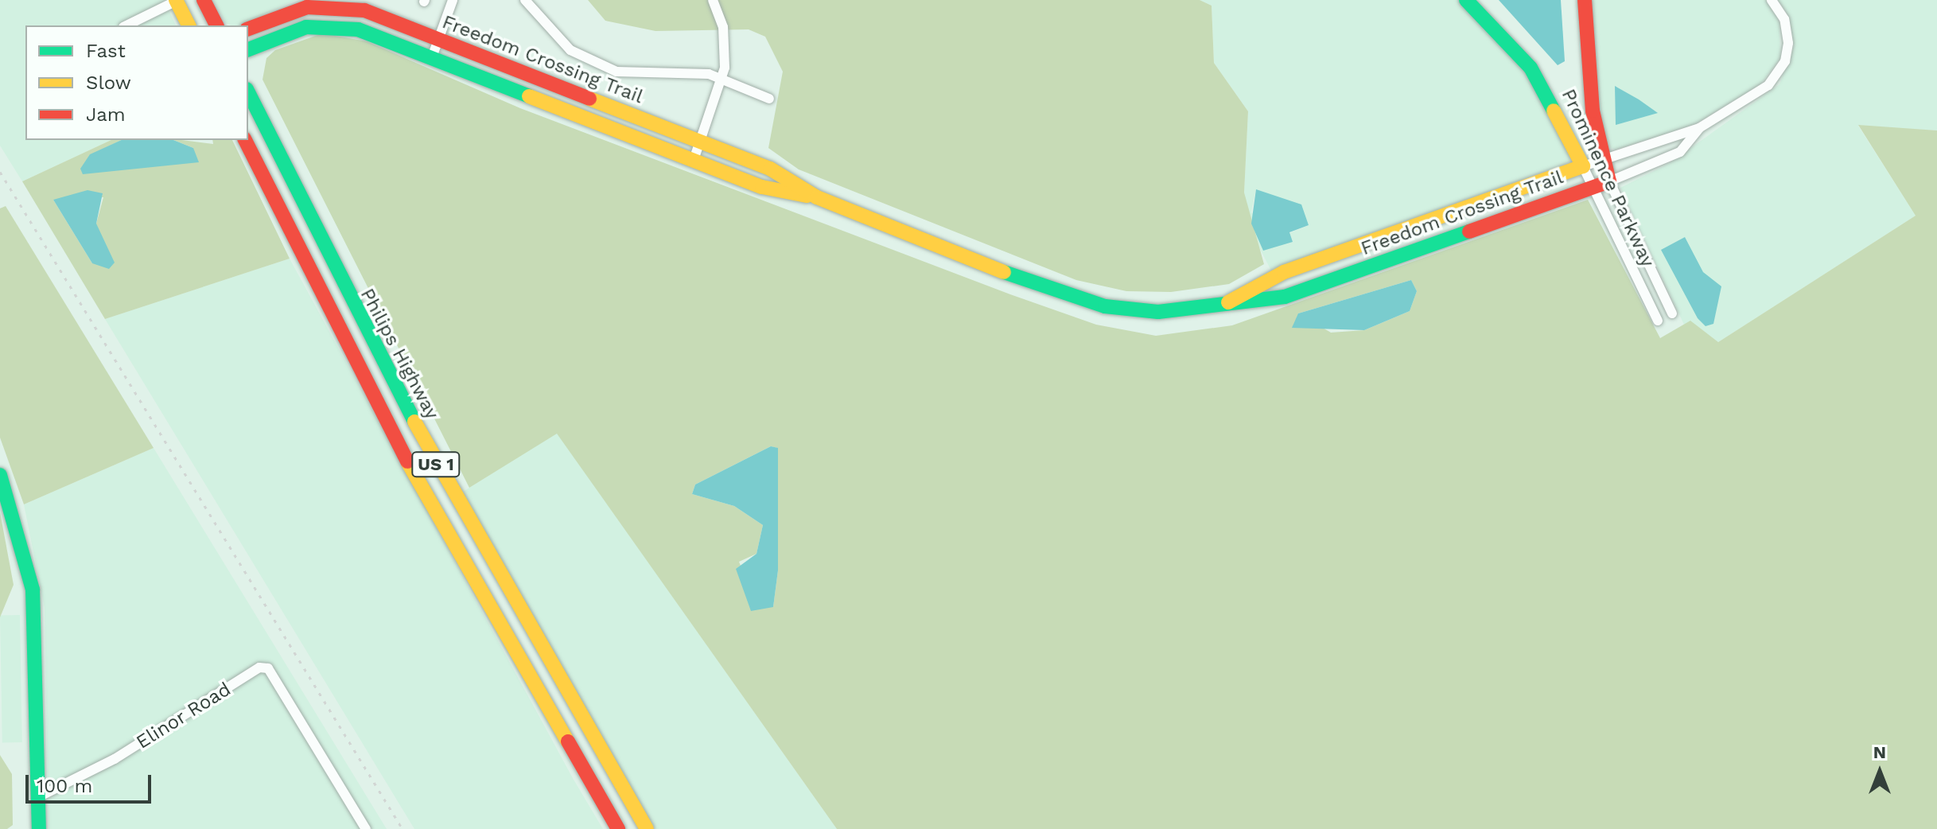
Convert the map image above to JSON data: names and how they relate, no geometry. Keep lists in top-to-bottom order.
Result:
{
  "streets": {
    "street": [
      "Freedom Crossing Trail",
      "Prominence Parkway",
      "Philips Highway",
      "US 1",
      "Elinor Road"
    ]
  },
  "crossings": [
    ["Freedom Crossing Trail", "Prominence Parkway"]
  ],
  "legend": ["Fast", "Slow", "Jam"],
  "scale_bar": "100 m",
  "north": "top"
}
